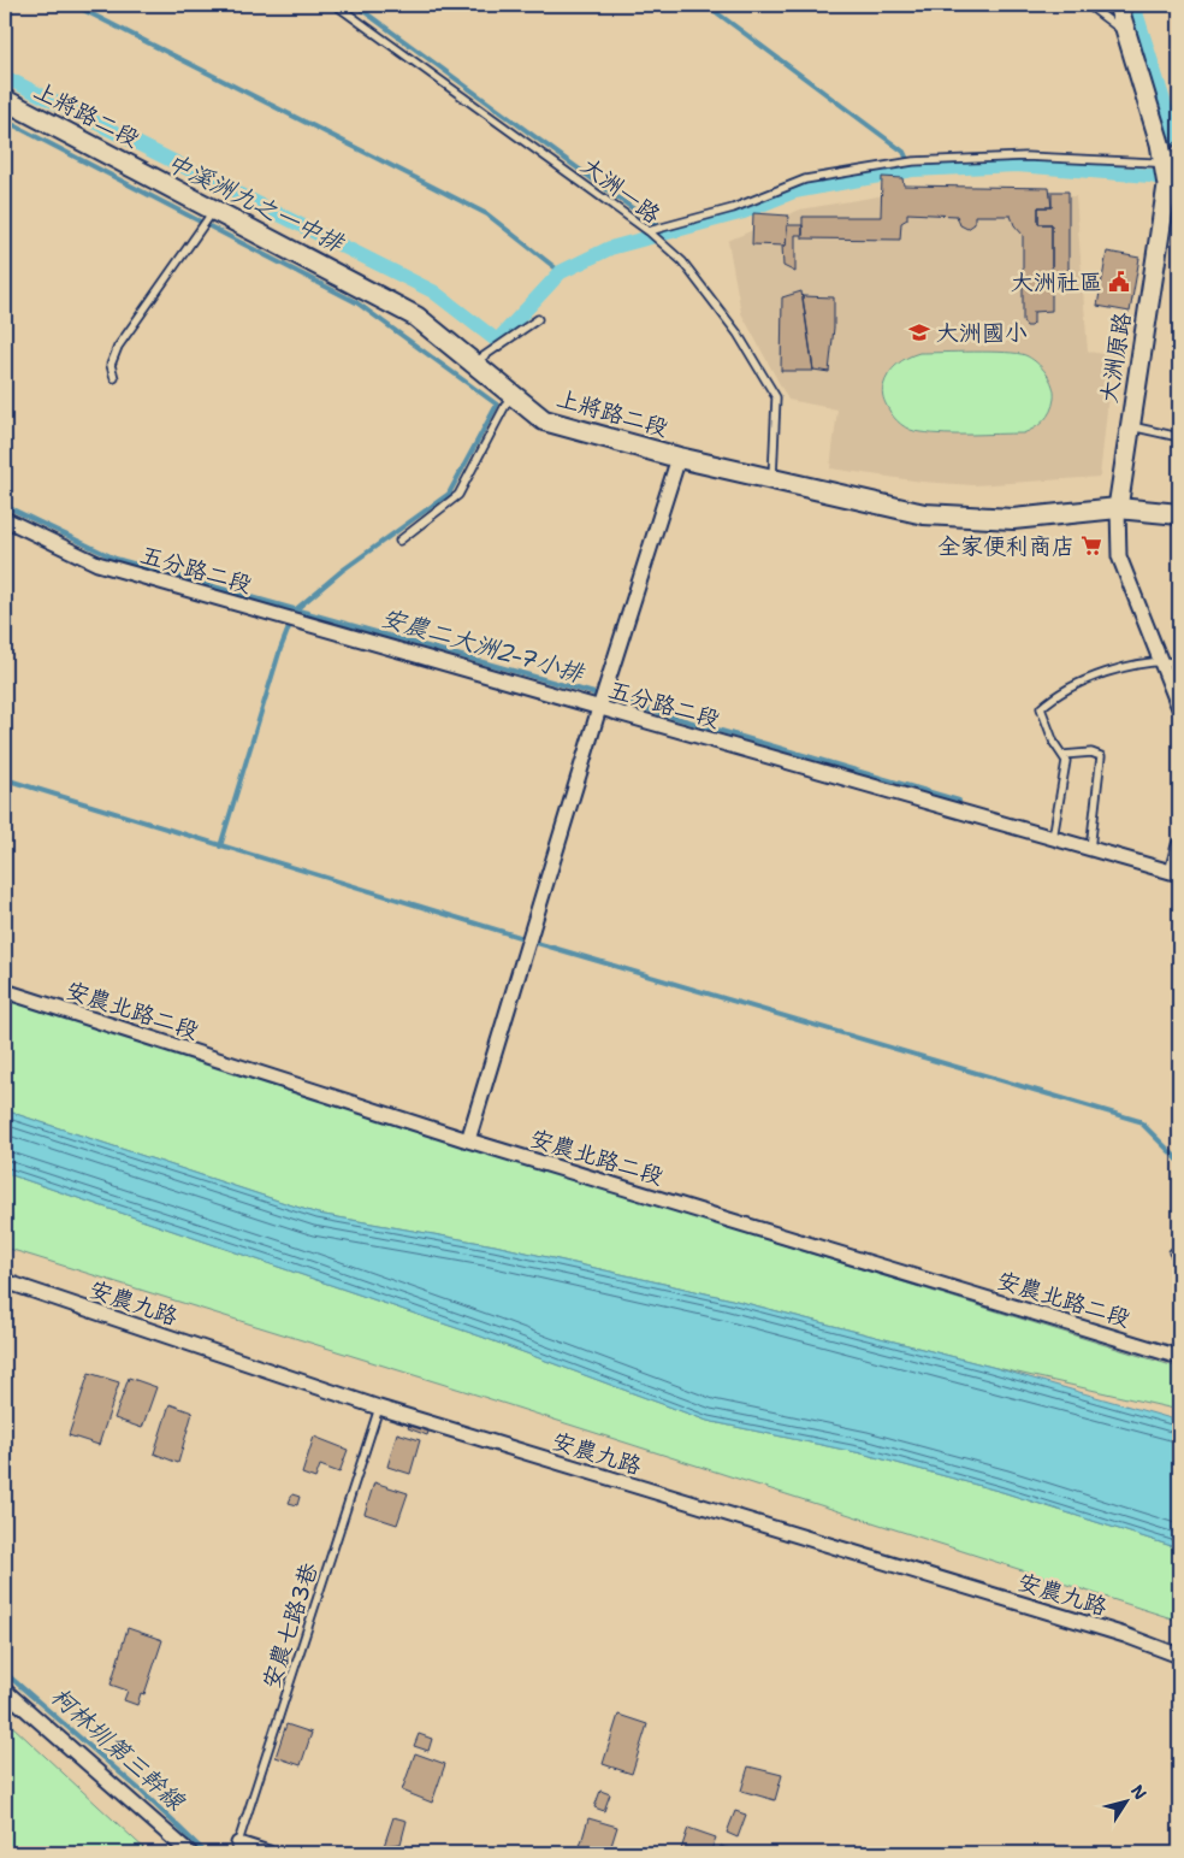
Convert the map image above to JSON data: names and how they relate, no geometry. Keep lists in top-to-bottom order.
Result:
{
  "streets": {
    "main road": ["上將路二段"],
    "street": [
      "大洲原路",
      "五分路二段",
      "安農北路二段",
      "安農九路"
    ],
    "lane": ["大洲一路", "安農七路3巷"]
  },
  "crossings": [
    ["上將路二段", "大洲一路"],
    ["上將路二段", "大洲原路"],
    ["安農九路", "安農七路3巷"]
  ],
  "water": ["中溪洲九之一中排", "安農二大洲2-7小排", "柯林圳第三幹線"],
  "places": {
    "public building": ["大洲社區"],
    "school or university": ["大洲國小"],
    "supermarket": ["全家便利商店"]
  },
  "north": "top right"
}
